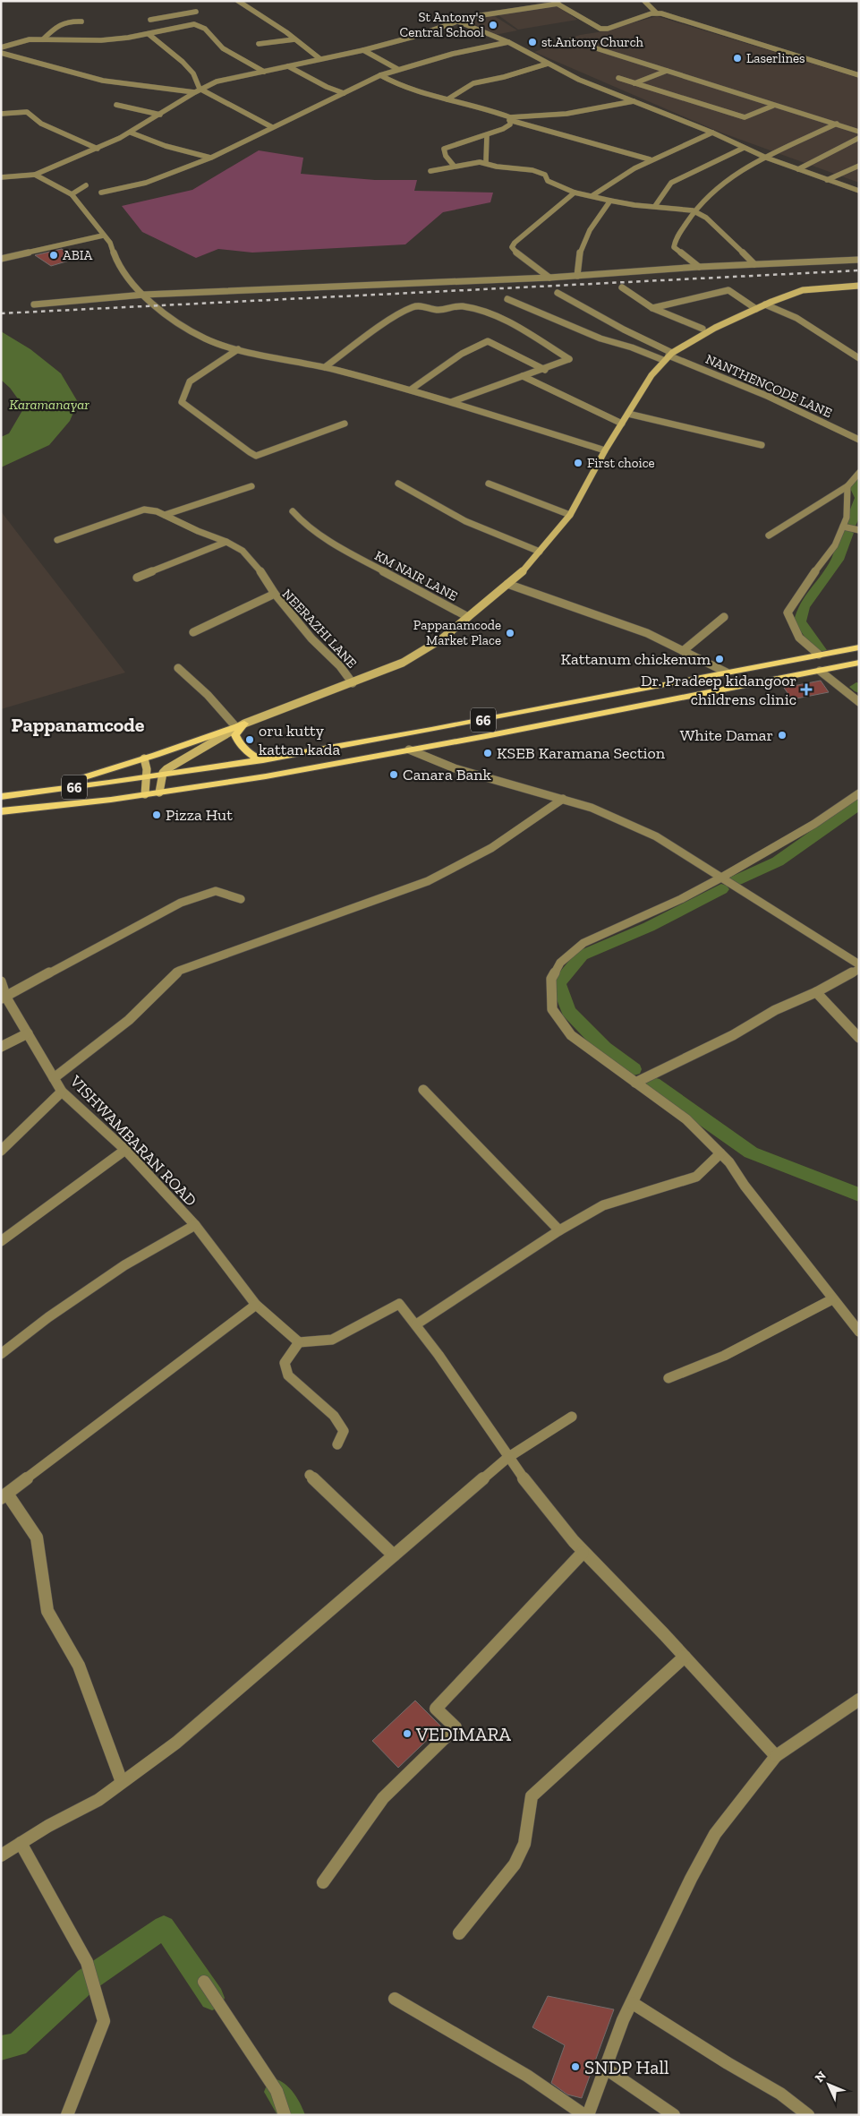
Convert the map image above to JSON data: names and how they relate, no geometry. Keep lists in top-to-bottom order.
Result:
{
  "streets": {
    "main road": ["66"],
    "street": [
      "NANTHENCODE LANE",
      "KM NAIR LANE",
      "NEERAZHI LANE",
      "VISHWAMBARAN ROAD"
    ]
  },
  "districts": ["Pappanamcode"],
  "water": ["Karamanayar"],
  "places": {
    "other": [
      "St Antony's Central School",
      "st.Antony Church",
      "Laserlines",
      "ABIA",
      "First choice",
      "Pappanamcode Market Place",
      "Kattanum chickenum",
      "White Damar",
      "oru kutty kattan kada",
      "KSEB Karamana Section",
      "Canara Bank",
      "Pizza Hut",
      "VEDIMARA",
      "SNDP Hall"
    ],
    "health": ["Dr. Pradeep kidangoor childrens clinic"]
  },
  "north": "top left"
}
